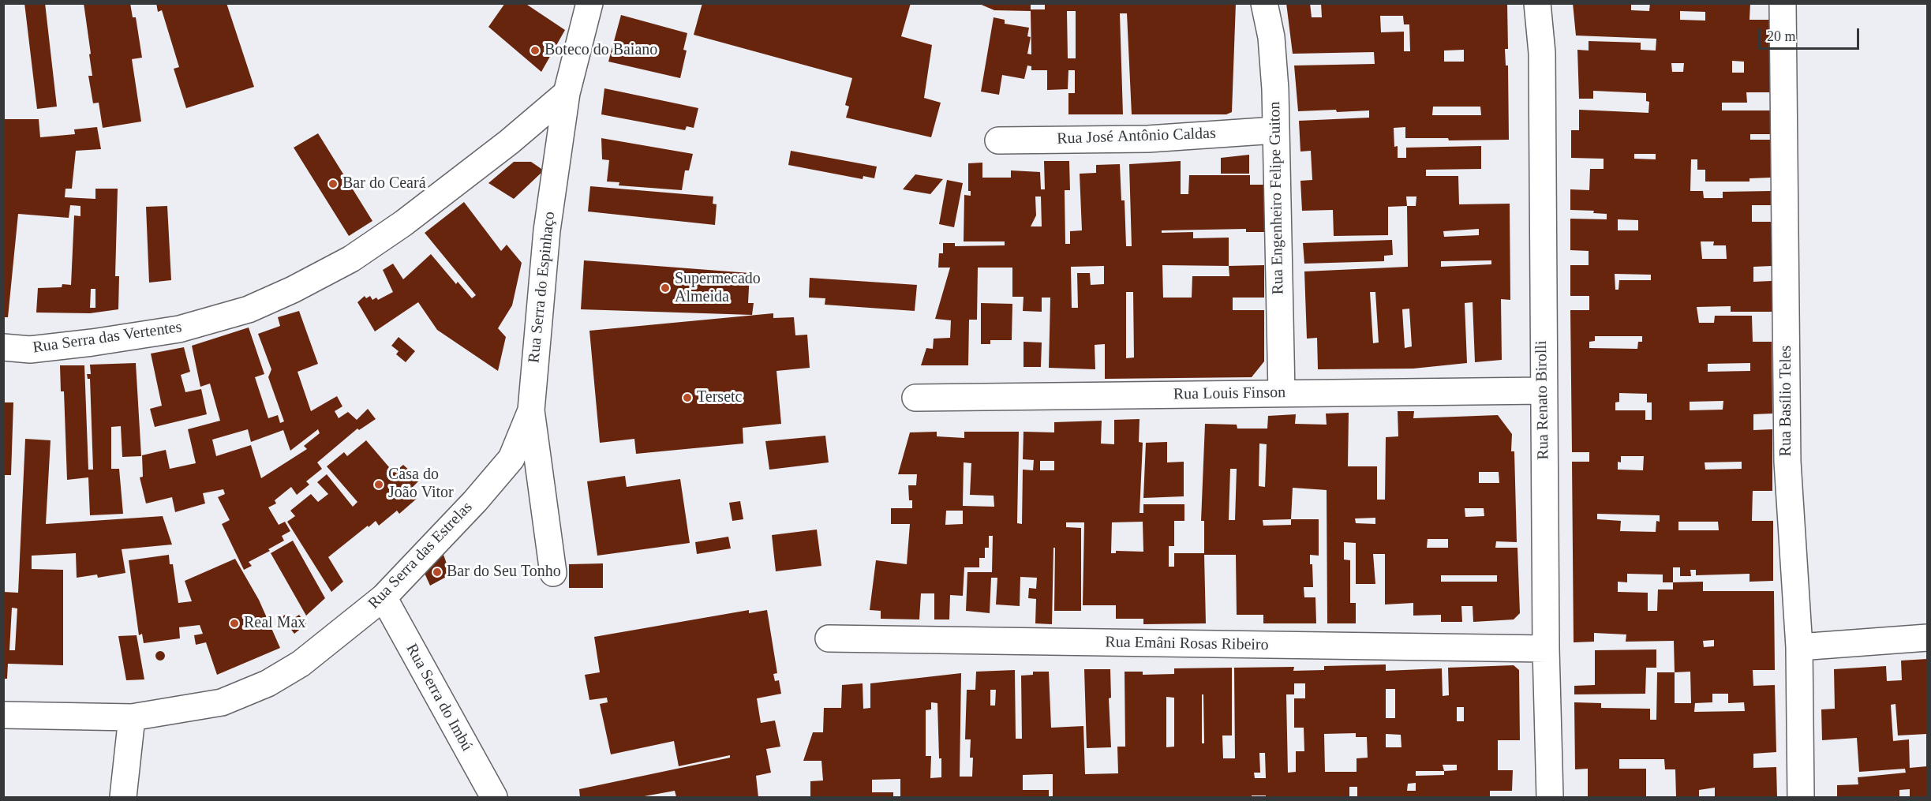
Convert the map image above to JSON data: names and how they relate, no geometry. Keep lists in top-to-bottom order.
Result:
{
  "streets": {
    "street": [
      "Rua José Antônio Caldas",
      "Rua Engenheiro Felipe Guiton",
      "Rua Serra do Espinhaço",
      "Rua Serra das Vertentes",
      "Rua Louis Finson",
      "Rua Renato Birolli",
      "Rua Basílio Teles",
      "Rua Serra das Estrelas",
      "Rua Emâni Rosas Ribeiro",
      "Rua Serra do Imbú"
    ]
  },
  "crossings": [
    ["Rua José Antônio Caldas", "Rua Engenheiro Felipe Guiton"],
    ["Rua Engenheiro Felipe Guiton", "Rua Louis Finson"],
    ["Rua Serra do Espinhaço", "Rua Serra das Vertentes"],
    ["Rua Serra do Espinhaço", "Rua Serra das Estrelas"],
    ["Rua Louis Finson", "Rua Renato Birolli"],
    ["Rua Renato Birolli", "Rua Emâni Rosas Ribeiro"],
    ["Rua Serra das Estrelas", "Rua Serra do Imbú"]
  ],
  "places": [
    "Boteco do Baiano",
    "Bar do Ceará",
    "Supermecado Almeida",
    "Tersetc",
    "Casa do João Vitor",
    "Bar do Seu Tonho",
    "Real Max"
  ],
  "scale_bar": "20 m"
}
